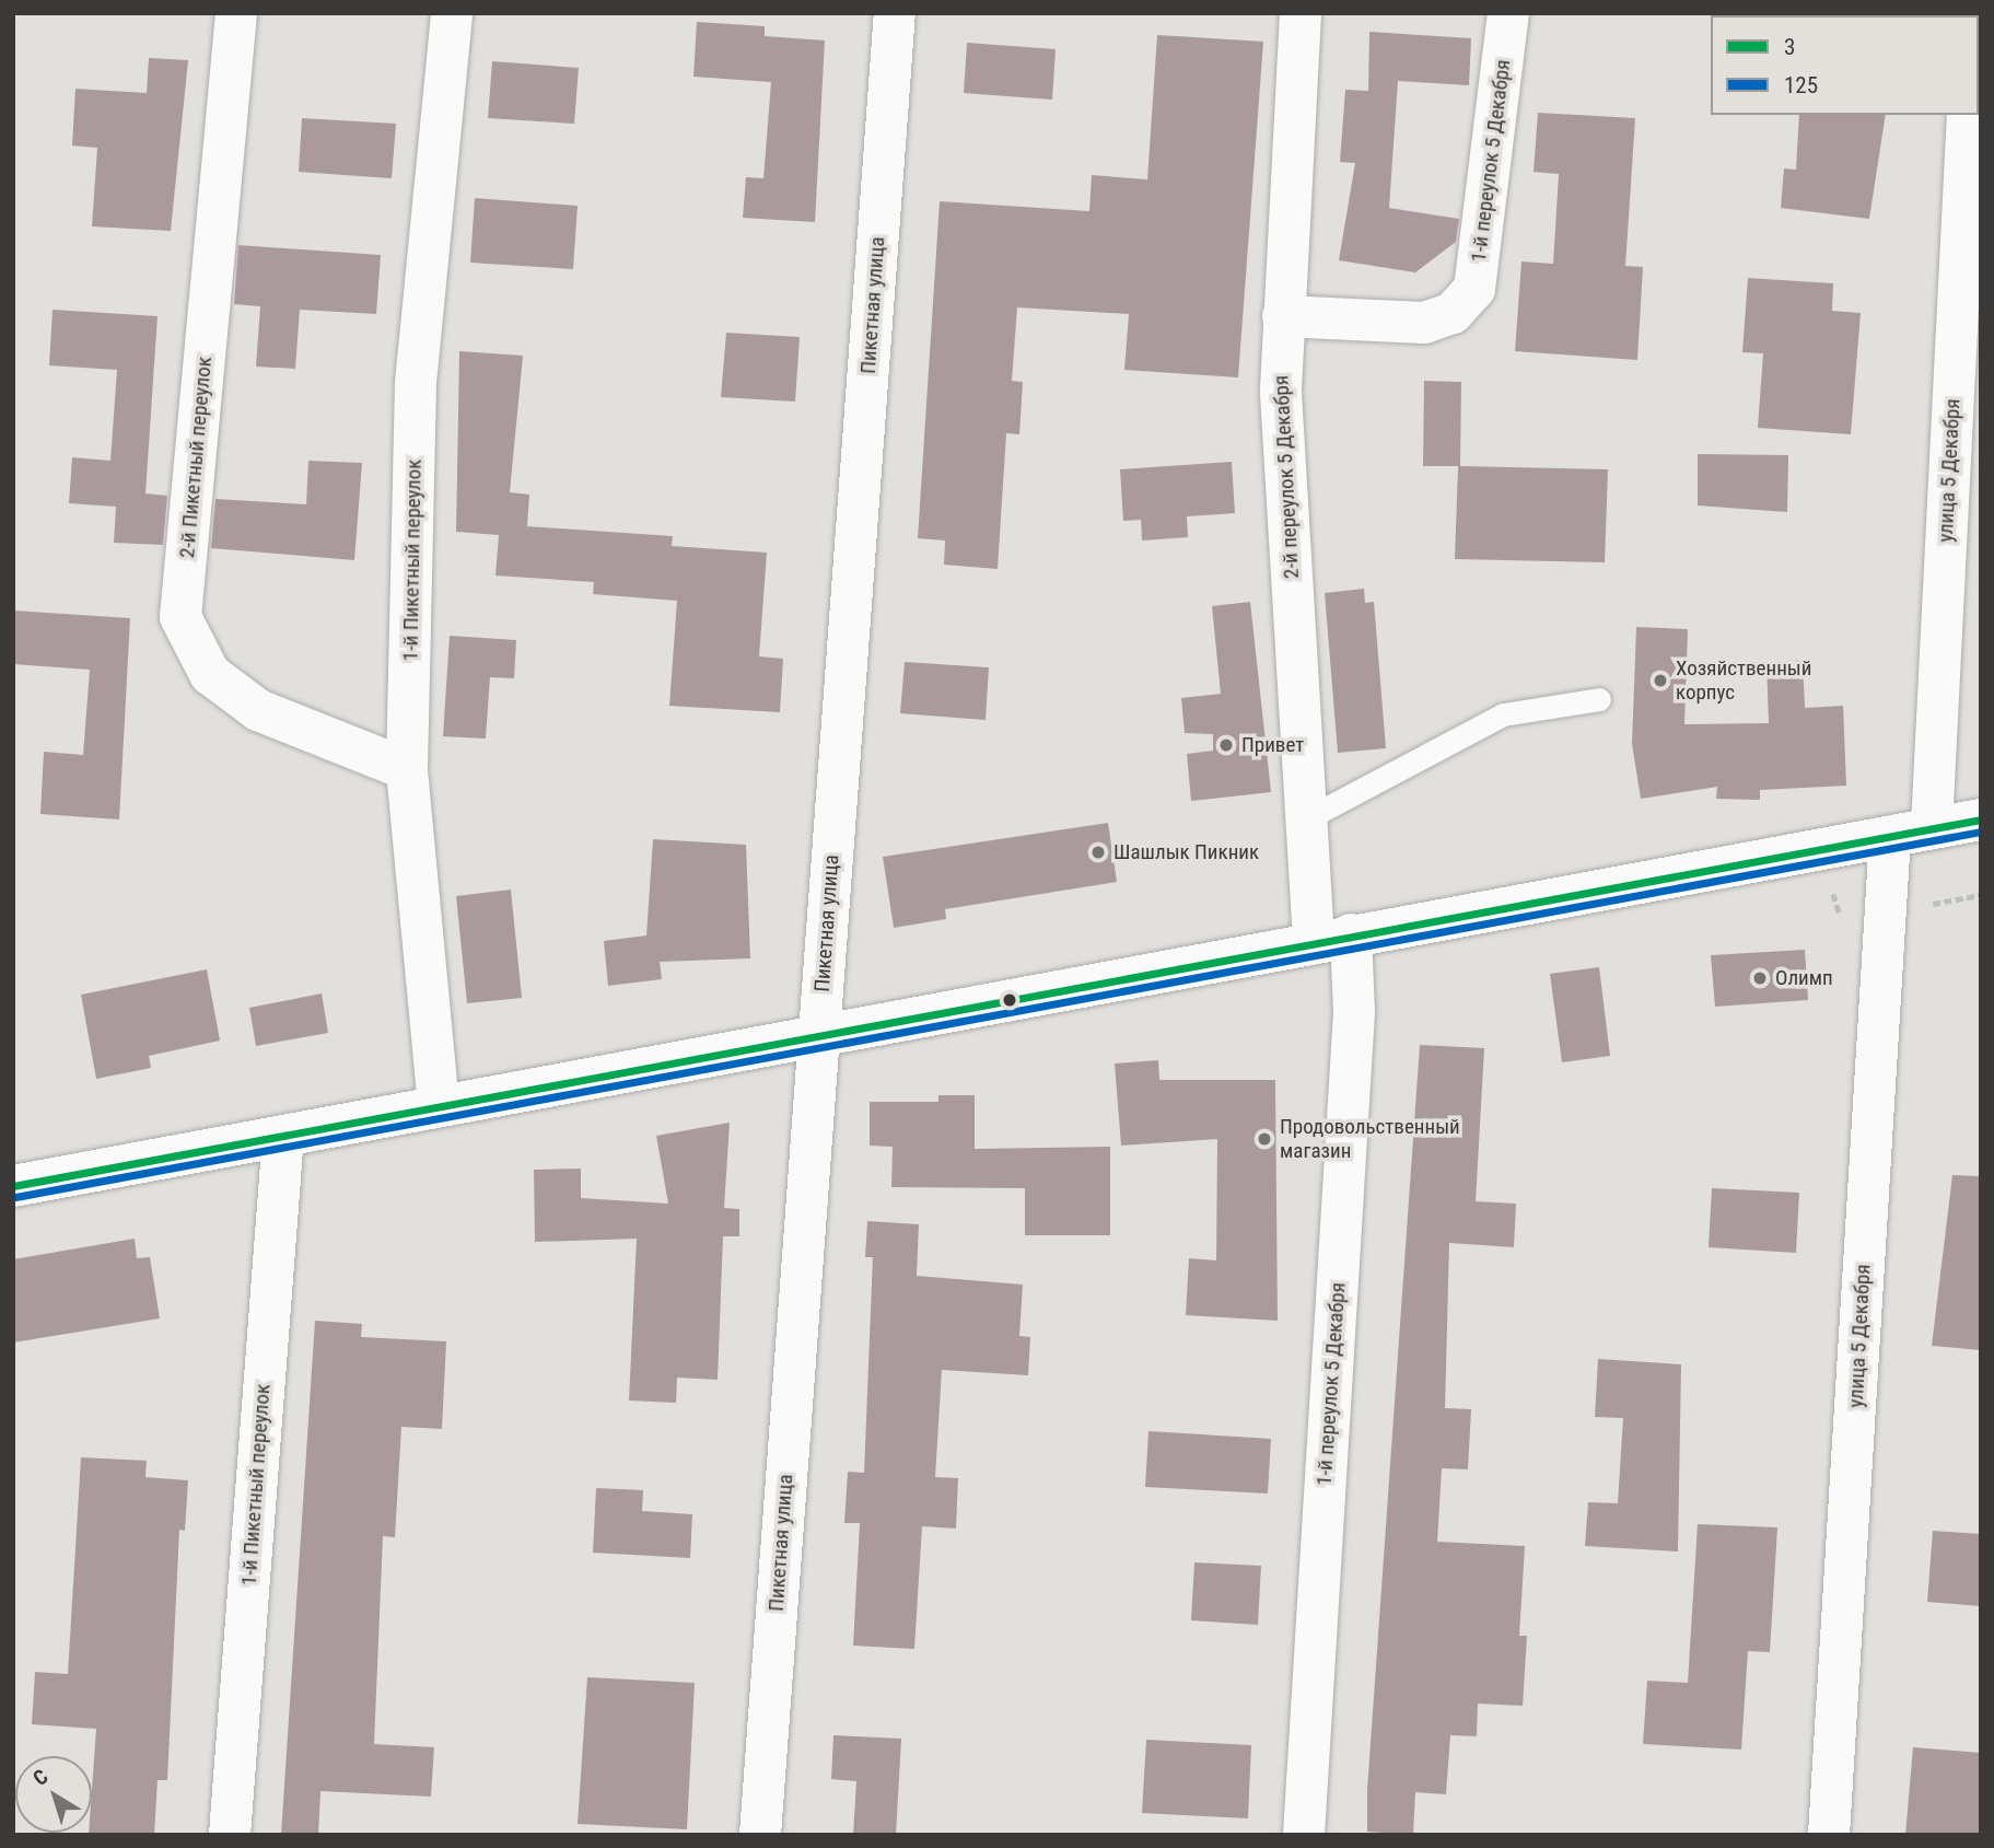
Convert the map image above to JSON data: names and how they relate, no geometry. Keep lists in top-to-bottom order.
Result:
{
  "streets": {
    "street": [
      "1-й переулок 5 Декабря",
      "Пикетная улица",
      "2-й Пикетный переулок",
      "улица 5 Декабря",
      "2-й переулок 5 Декабря",
      "1-й Пикетный переулок"
    ]
  },
  "crossings": [
    ["1-й переулок 5 Декабря", "2-й переулок 5 Декабря"],
    ["2-й Пикетный переулок", "1-й Пикетный переулок"]
  ],
  "places": [
    "Хозяйственный корпус",
    "Привет",
    "Шашлык Пикник",
    "Олимп",
    "Продовольственный магазин"
  ],
  "lines": ["transit line 3", "transit line 125"],
  "legend": ["3", "125"],
  "north": "top left"
}
